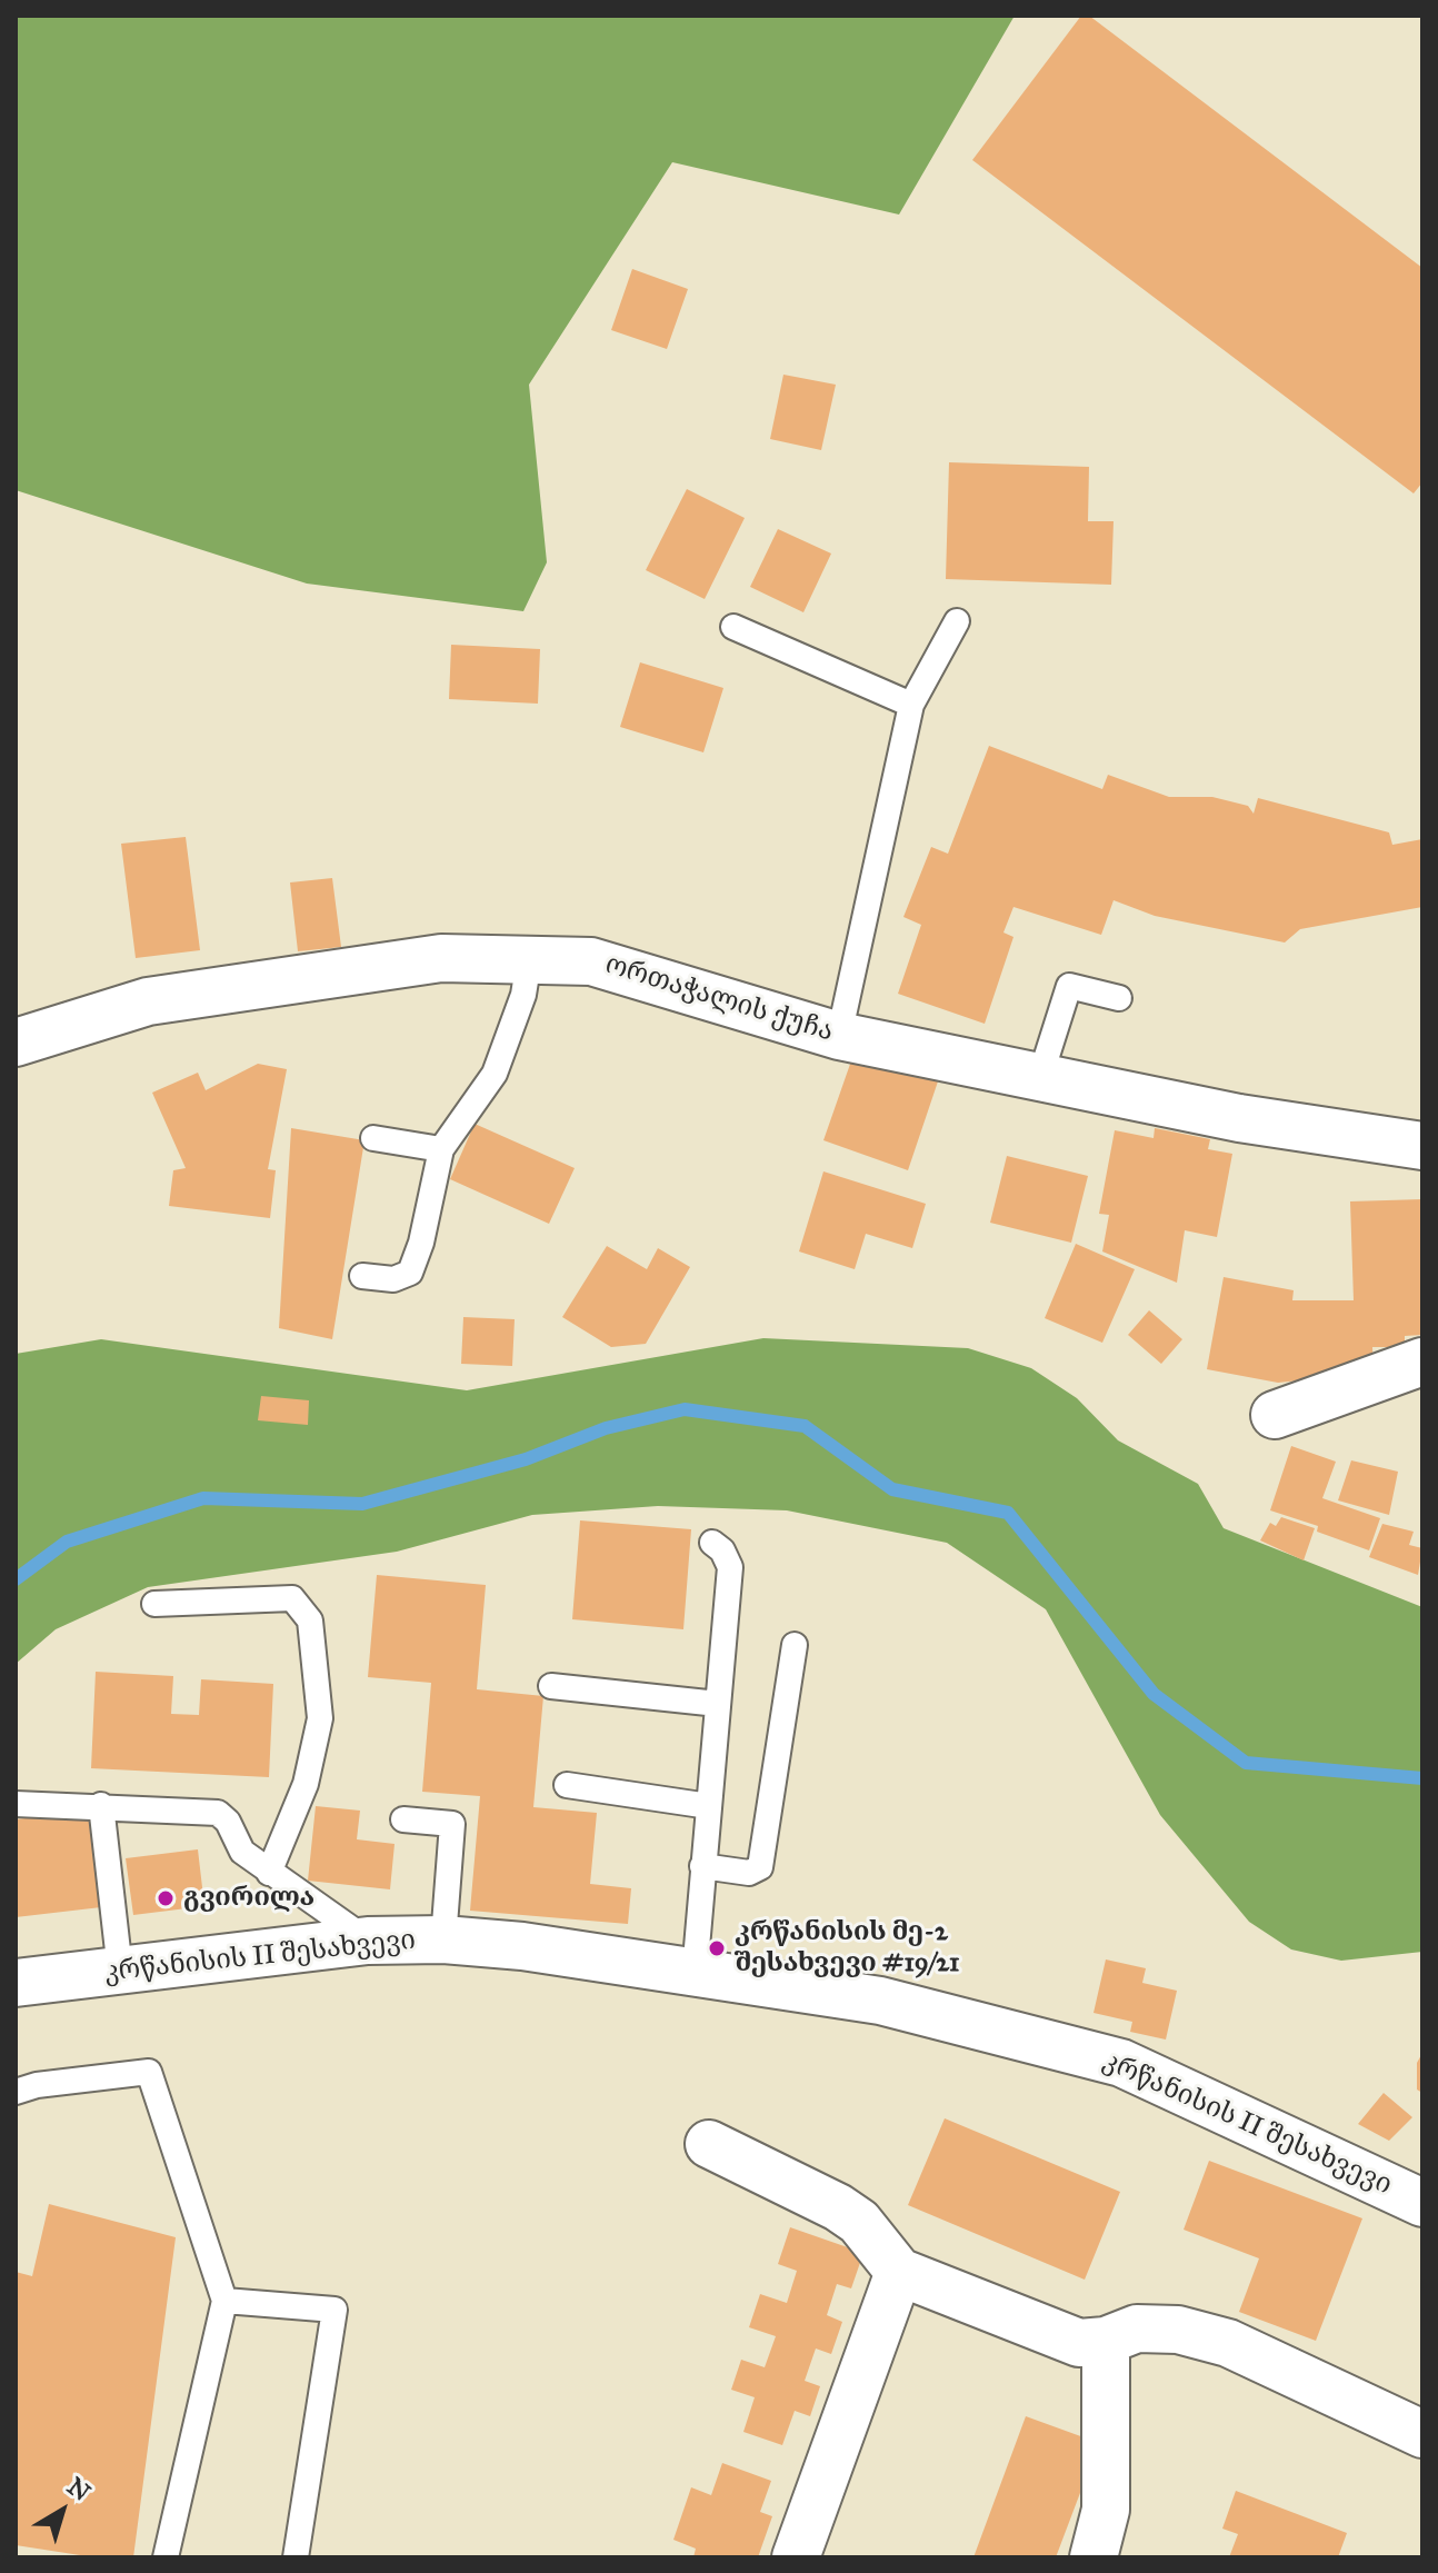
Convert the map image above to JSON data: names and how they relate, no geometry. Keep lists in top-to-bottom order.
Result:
{
  "streets": {
    "street": ["ორთაჭალის ქუჩა", "კრწანისის II შესახვევი"]
  },
  "places": ["გვირილა", "კრწანისის მე-2 შესახვევი #19/21"],
  "north": "top right"
}
